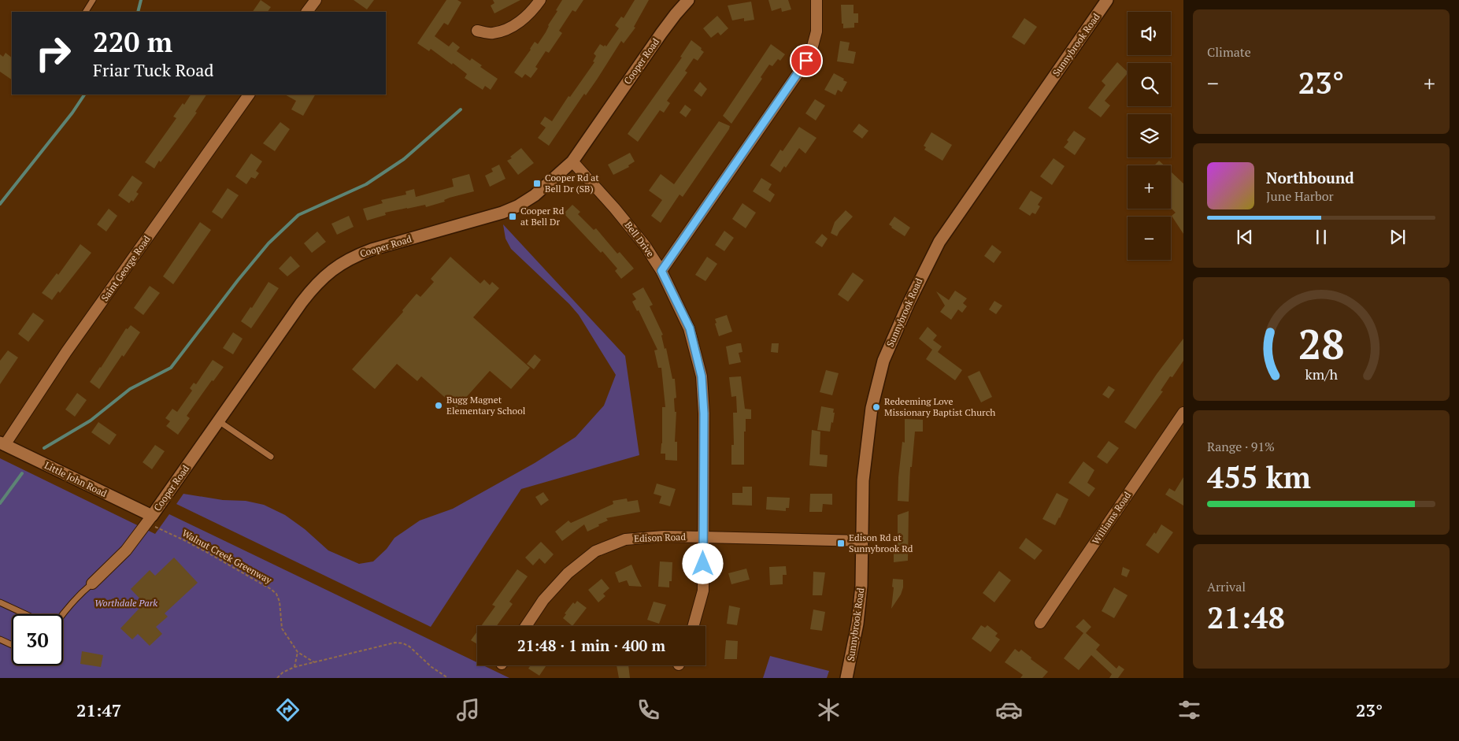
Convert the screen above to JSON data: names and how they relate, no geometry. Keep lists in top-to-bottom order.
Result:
{
  "streets": {
    "street": [
      "Sunnybrook Road",
      "Cooper Road",
      "Bell Drive",
      "Saint George Road",
      "Little John Road",
      "Williams Road",
      "Edison Road"
    ],
    "path": ["Walnut Creek Greenway"]
  },
  "crossings": [
    ["Sunnybrook Road", "Edison Road"],
    ["Cooper Road", "Bell Drive"],
    ["Cooper Road", "Little John Road"],
    ["Cooper Road", "Walnut Creek Greenway"],
    ["Bell Drive", "Edison Road"],
    ["Saint George Road", "Little John Road"],
    ["Little John Road", "Walnut Creek Greenway"]
  ],
  "parks": ["Worthdale Park"],
  "places": {
    "transit": ["Cooper Rd at Bell Dr (SB)", "Cooper Rd at Bell Dr", "Edison Rd at Sunnybrook Rd"],
    "other": ["Bugg Magnet Elementary School", "Redeeming Love Missionary Baptist Church"]
  },
  "page": {
    "tile": [
      "Climate",
      ["Range · 91%", "455 km"],
      ["Arrival", "21:48"]
    ],
    "map_buttons": ["+", "−"],
    "turn": ["220 m", "Friar Tuck Road"],
    "heat": ["−", "23°", "+"],
    "song": ["Northbound", "June Harbor"],
    "limit": "30",
    "trip": "21:48 · 1 min · 400 m",
    "tabs": ["21:47", "23°"],
    "gauge": ["28", "km/h"]
  }
}
